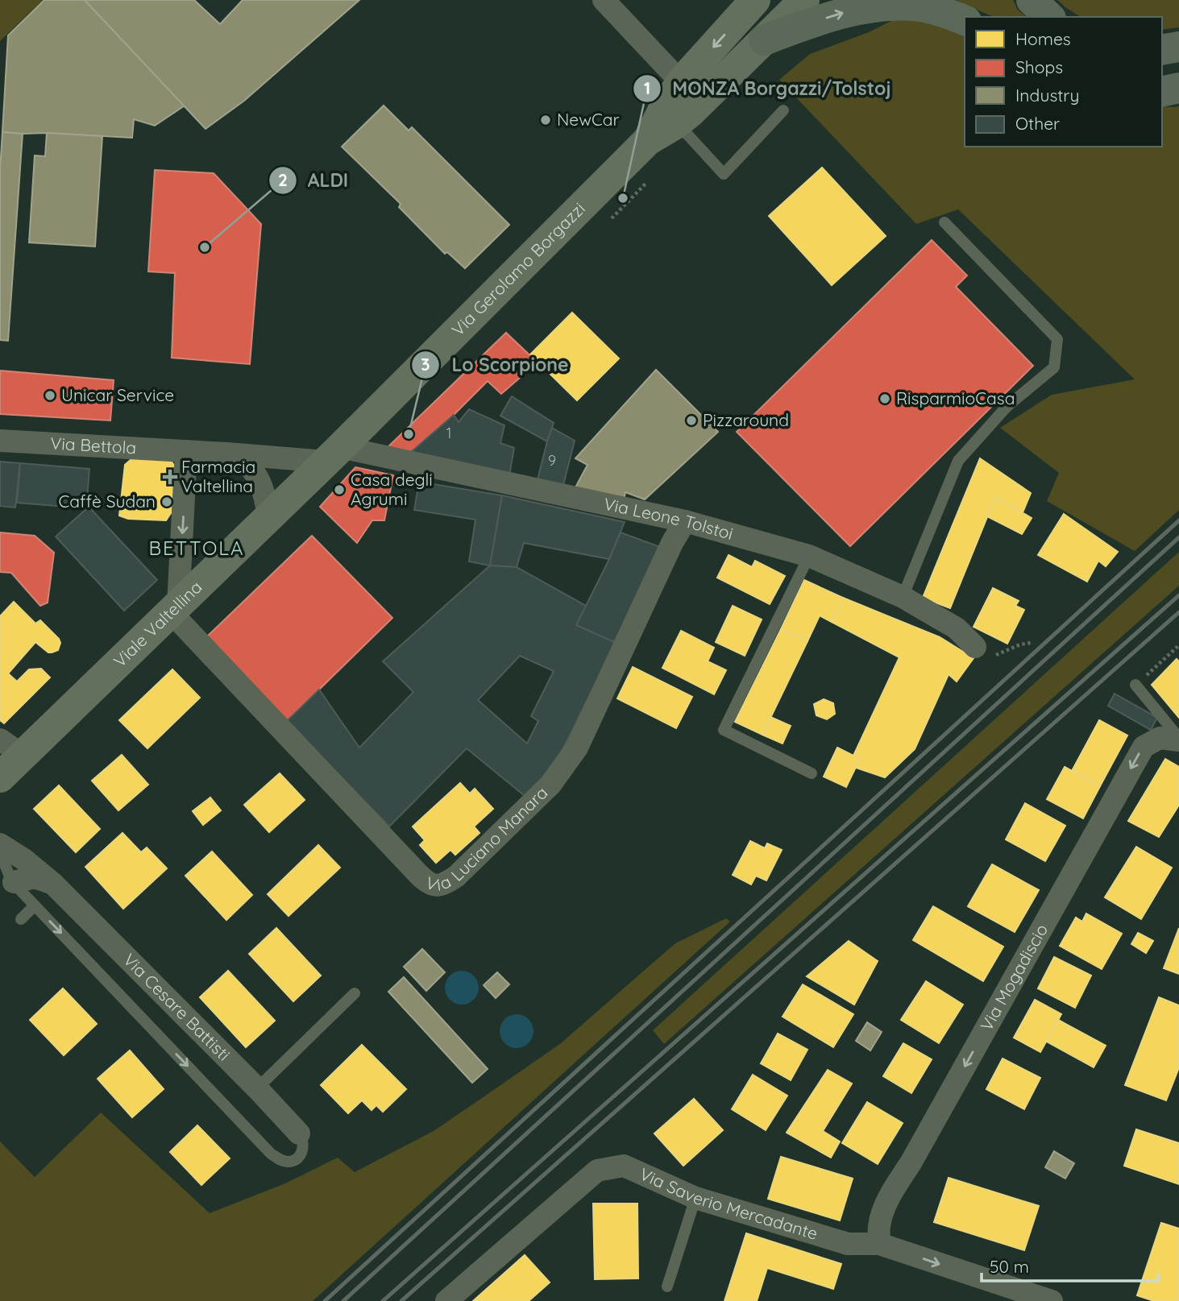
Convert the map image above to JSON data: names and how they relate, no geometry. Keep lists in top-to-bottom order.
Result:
{
  "streets": {
    "main road": ["Via Gerolamo Borgazzi", "Viale Valtellina"],
    "street": [
      "Via Bettola",
      "Via Leone Tolstoi",
      "Via Luciano Manara",
      "Via Mogadiscio",
      "Via Cesare Battisti",
      "Via Saverio Mercadante"
    ]
  },
  "crossings": [
    ["Via Gerolamo Borgazzi", "Via Bettola"],
    ["Via Gerolamo Borgazzi", "Via Leone Tolstoi"],
    ["Via Gerolamo Borgazzi", "Viale Valtellina"],
    ["Via Bettola", "Via Leone Tolstoi"],
    ["Via Bettola", "Viale Valtellina"],
    ["Via Leone Tolstoi", "Viale Valtellina"],
    ["Via Leone Tolstoi", "Via Luciano Manara"],
    ["Viale Valtellina", "Via Luciano Manara"],
    ["Via Mogadiscio", "Via Saverio Mercadante"]
  ],
  "one_way": ["Via Mogadiscio"],
  "districts": ["BETTOLA"],
  "places": {
    "other": [
      "NewCar",
      "MONZA Borgazzi/Tolstoj",
      "ALDI",
      "Unicar Service",
      "RisparmioCasa",
      "Pizzaround",
      "Lo Scorpione",
      "Casa degli Agrumi",
      "Caffè Sudan"
    ],
    "health": ["Farmacia Valtellina"]
  },
  "house_numbers": ["1", "9"],
  "legend": [
    "Homes",
    "Shops",
    "Industry",
    "Other"
  ],
  "scale_bar": "50 m"
}
